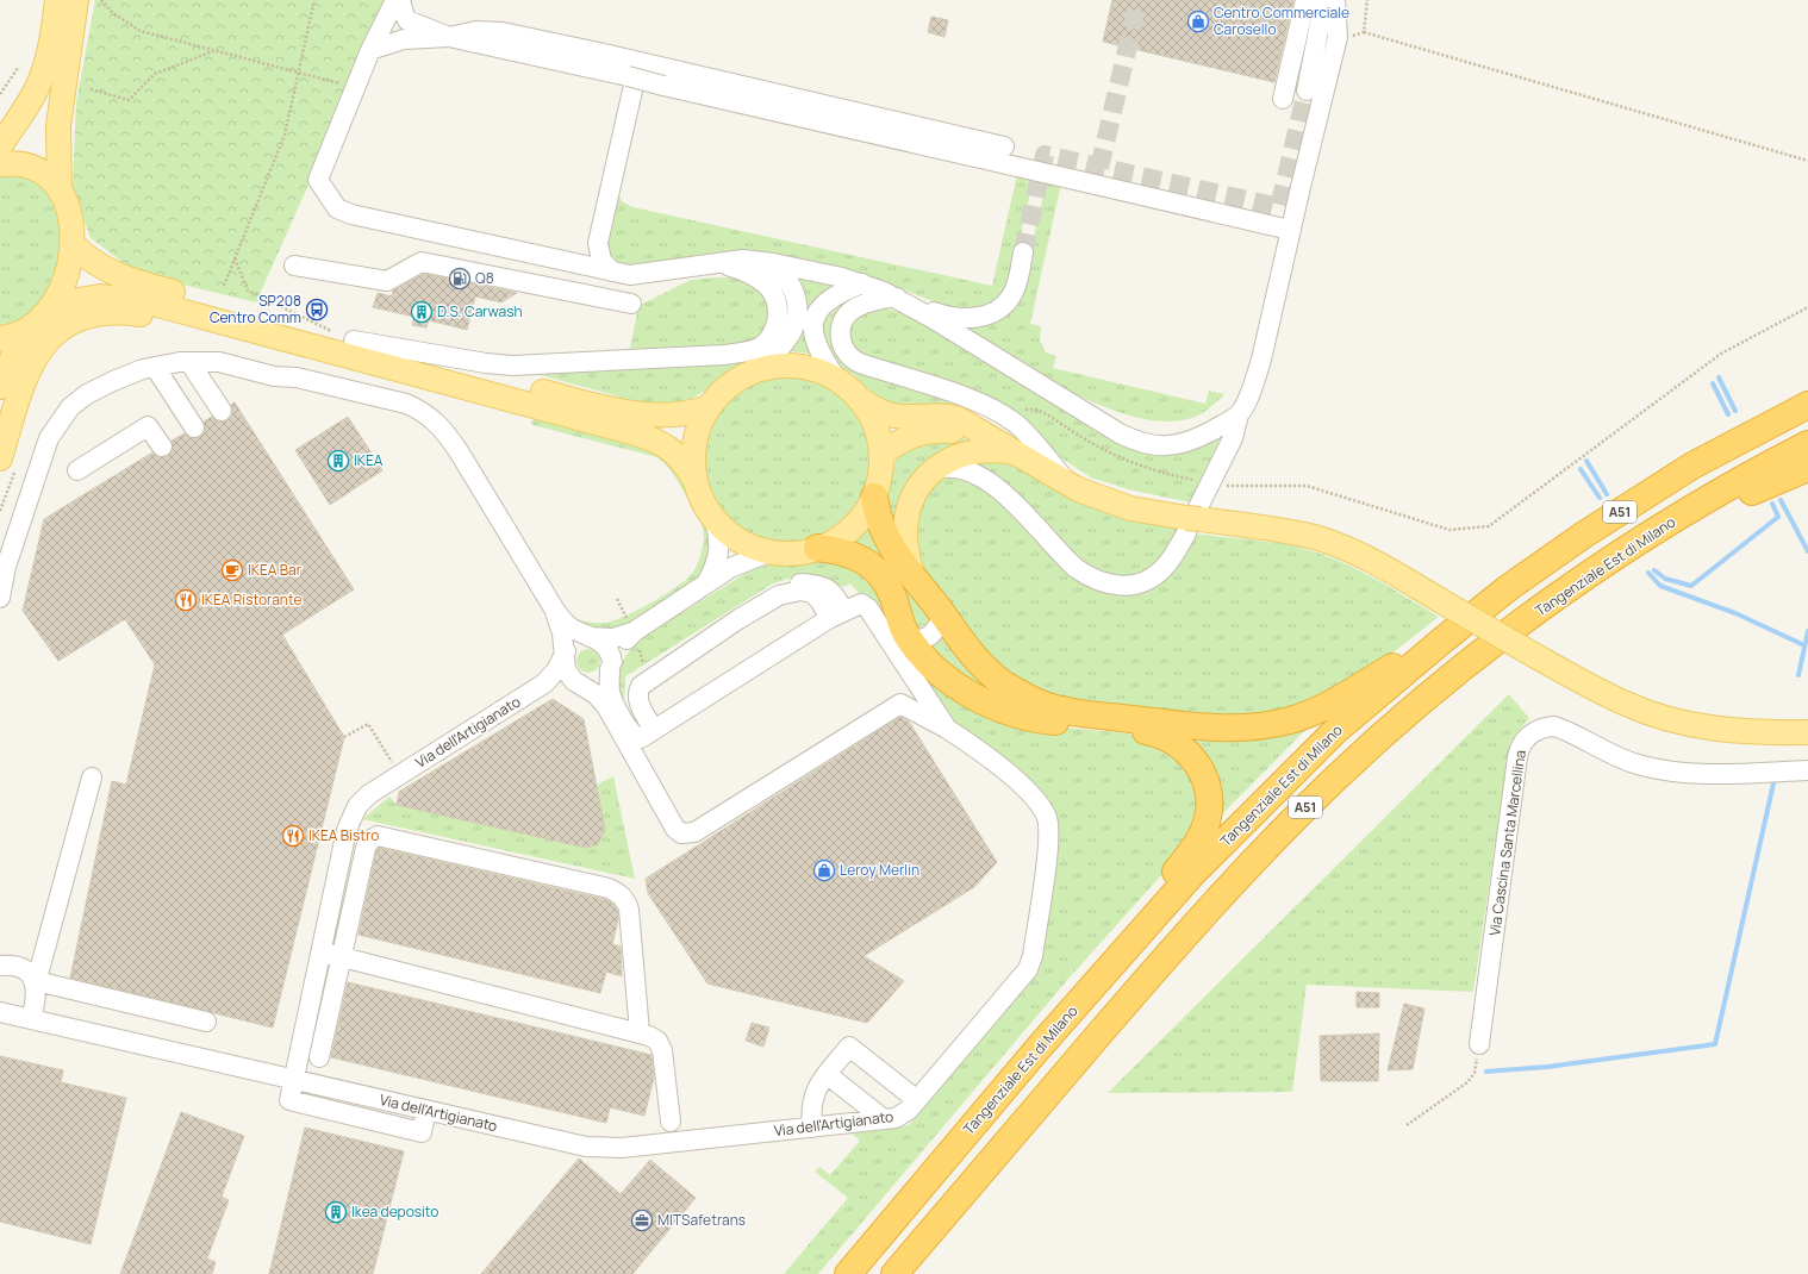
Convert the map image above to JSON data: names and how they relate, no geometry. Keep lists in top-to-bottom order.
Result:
{
  "streets": {
    "highway": ["A51", "Tangenziale Est di Milano"],
    "street": ["Via dell'Artigianato", "Via Cascina Santa Marcellina"]
  },
  "places": {
    "shop": ["Centro Commerciale Carosello", "Leroy Merlin"],
    "fuel station": ["Q8"],
    "bus stop": ["SP208 Centro Comm"],
    "building": ["D.S. Carwash", "IKEA", "Ikea deposito"],
    "cafe": ["IKEA Bar"],
    "restaurant": ["IKEA Ristorante", "IKEA Bistro"],
    "office": ["MITSafetrans"]
  }
}
